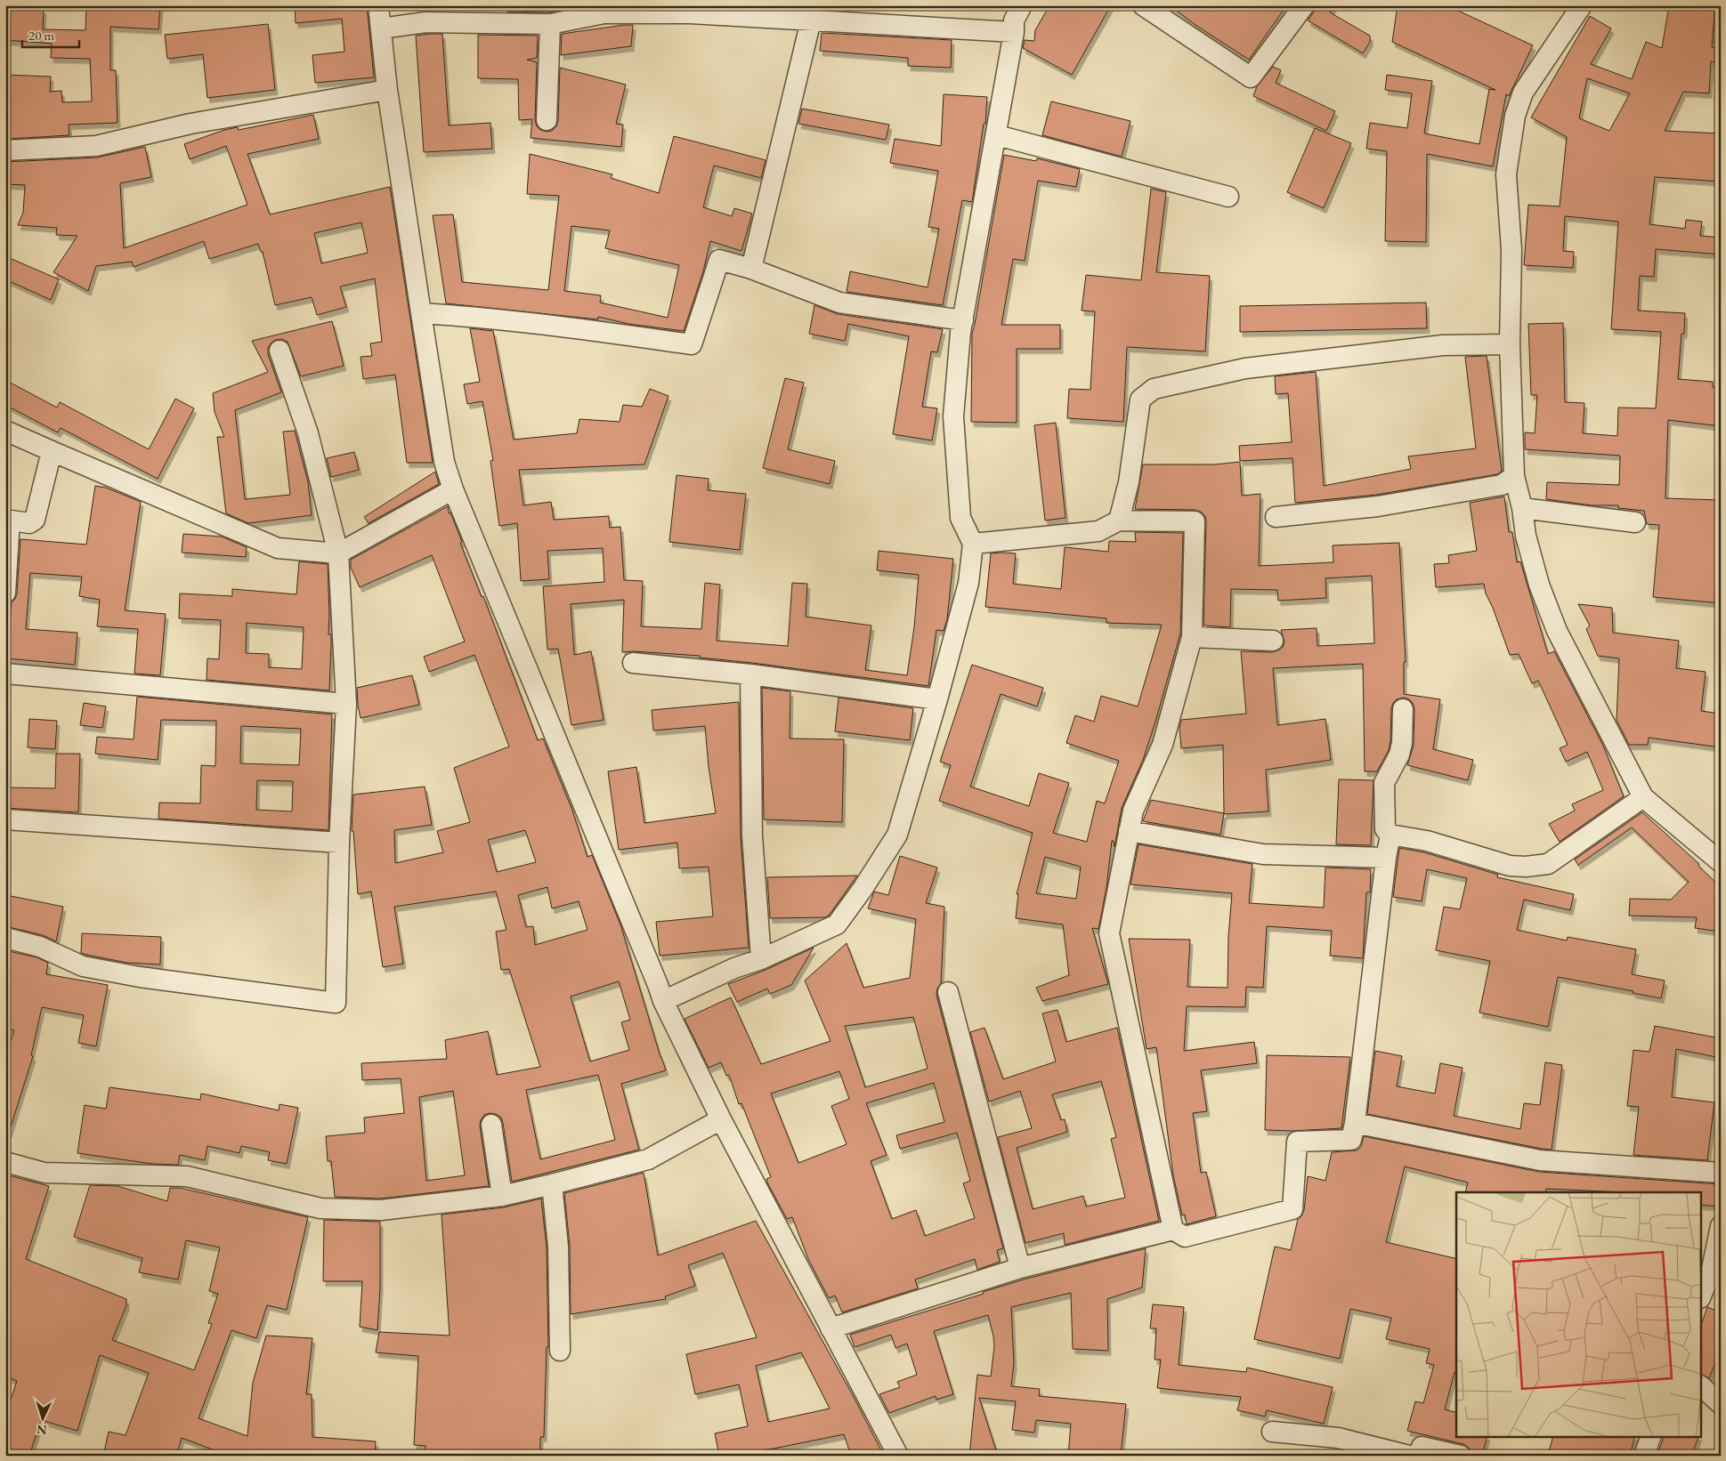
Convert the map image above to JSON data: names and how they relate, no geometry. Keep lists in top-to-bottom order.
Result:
{
  "scale_bar": "20 m",
  "north": "bottom"
}
